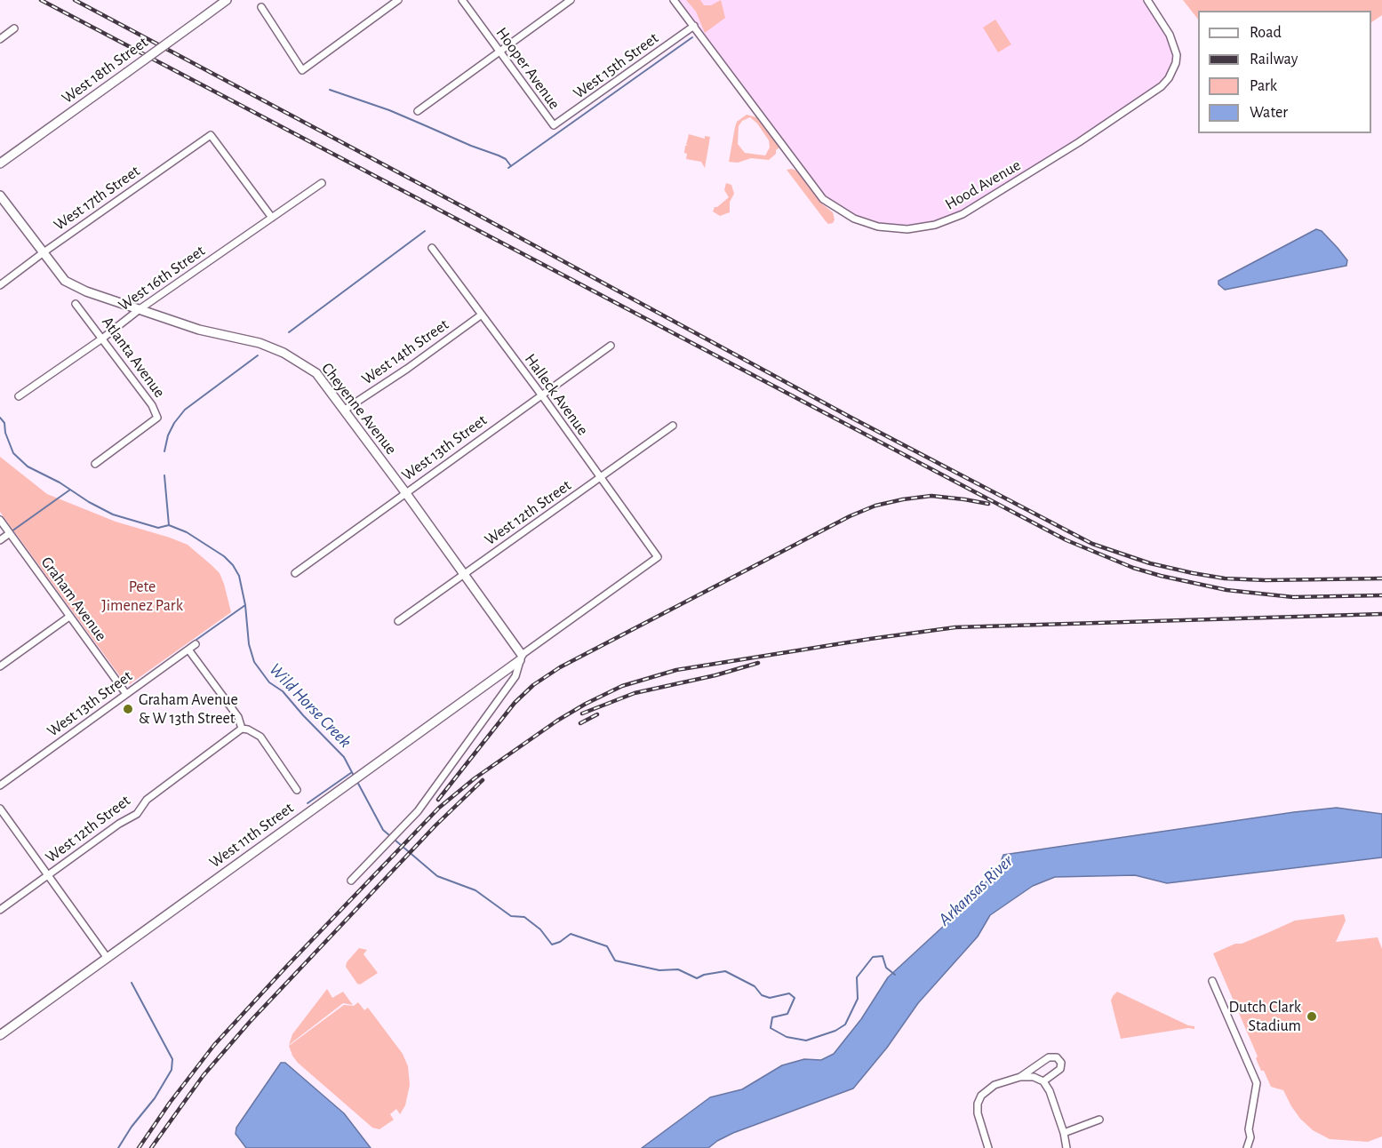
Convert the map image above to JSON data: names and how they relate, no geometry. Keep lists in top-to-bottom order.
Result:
{
  "streets": {
    "street": [
      "West 15th Street",
      "Hooper Avenue",
      "West 18th Street",
      "Hood Avenue",
      "West 17th Street",
      "West 16th Street",
      "West 14th Street",
      "Atlanta Avenue",
      "Halleck Avenue",
      "Cheyenne Avenue",
      "West 13th Street",
      "West 12th Street",
      "Graham Avenue",
      "West 11th Street"
    ]
  },
  "crossings": [
    ["West 15th Street", "Hooper Avenue"],
    ["West 15th Street", "Hood Avenue"],
    ["West 17th Street", "West 16th Street"],
    ["West 17th Street", "Cheyenne Avenue"],
    ["West 16th Street", "Atlanta Avenue"],
    ["West 16th Street", "Cheyenne Avenue"],
    ["West 14th Street", "Halleck Avenue"],
    ["West 14th Street", "Cheyenne Avenue"],
    ["Halleck Avenue", "West 13th Street"],
    ["Halleck Avenue", "West 12th Street"],
    ["Halleck Avenue", "West 11th Street"],
    ["Cheyenne Avenue", "West 13th Street"],
    ["Cheyenne Avenue", "West 12th Street"],
    ["Cheyenne Avenue", "West 11th Street"],
    ["West 13th Street", "Graham Avenue"]
  ],
  "water": ["Wild Horse Creek", "Arkansas River"],
  "parks": ["Pete Jimenez Park"],
  "places": ["Graham Avenue & W 13th Street", "Dutch Clark Stadium"],
  "legend": [
    "Road",
    "Railway",
    "Park",
    "Water"
  ]
}
